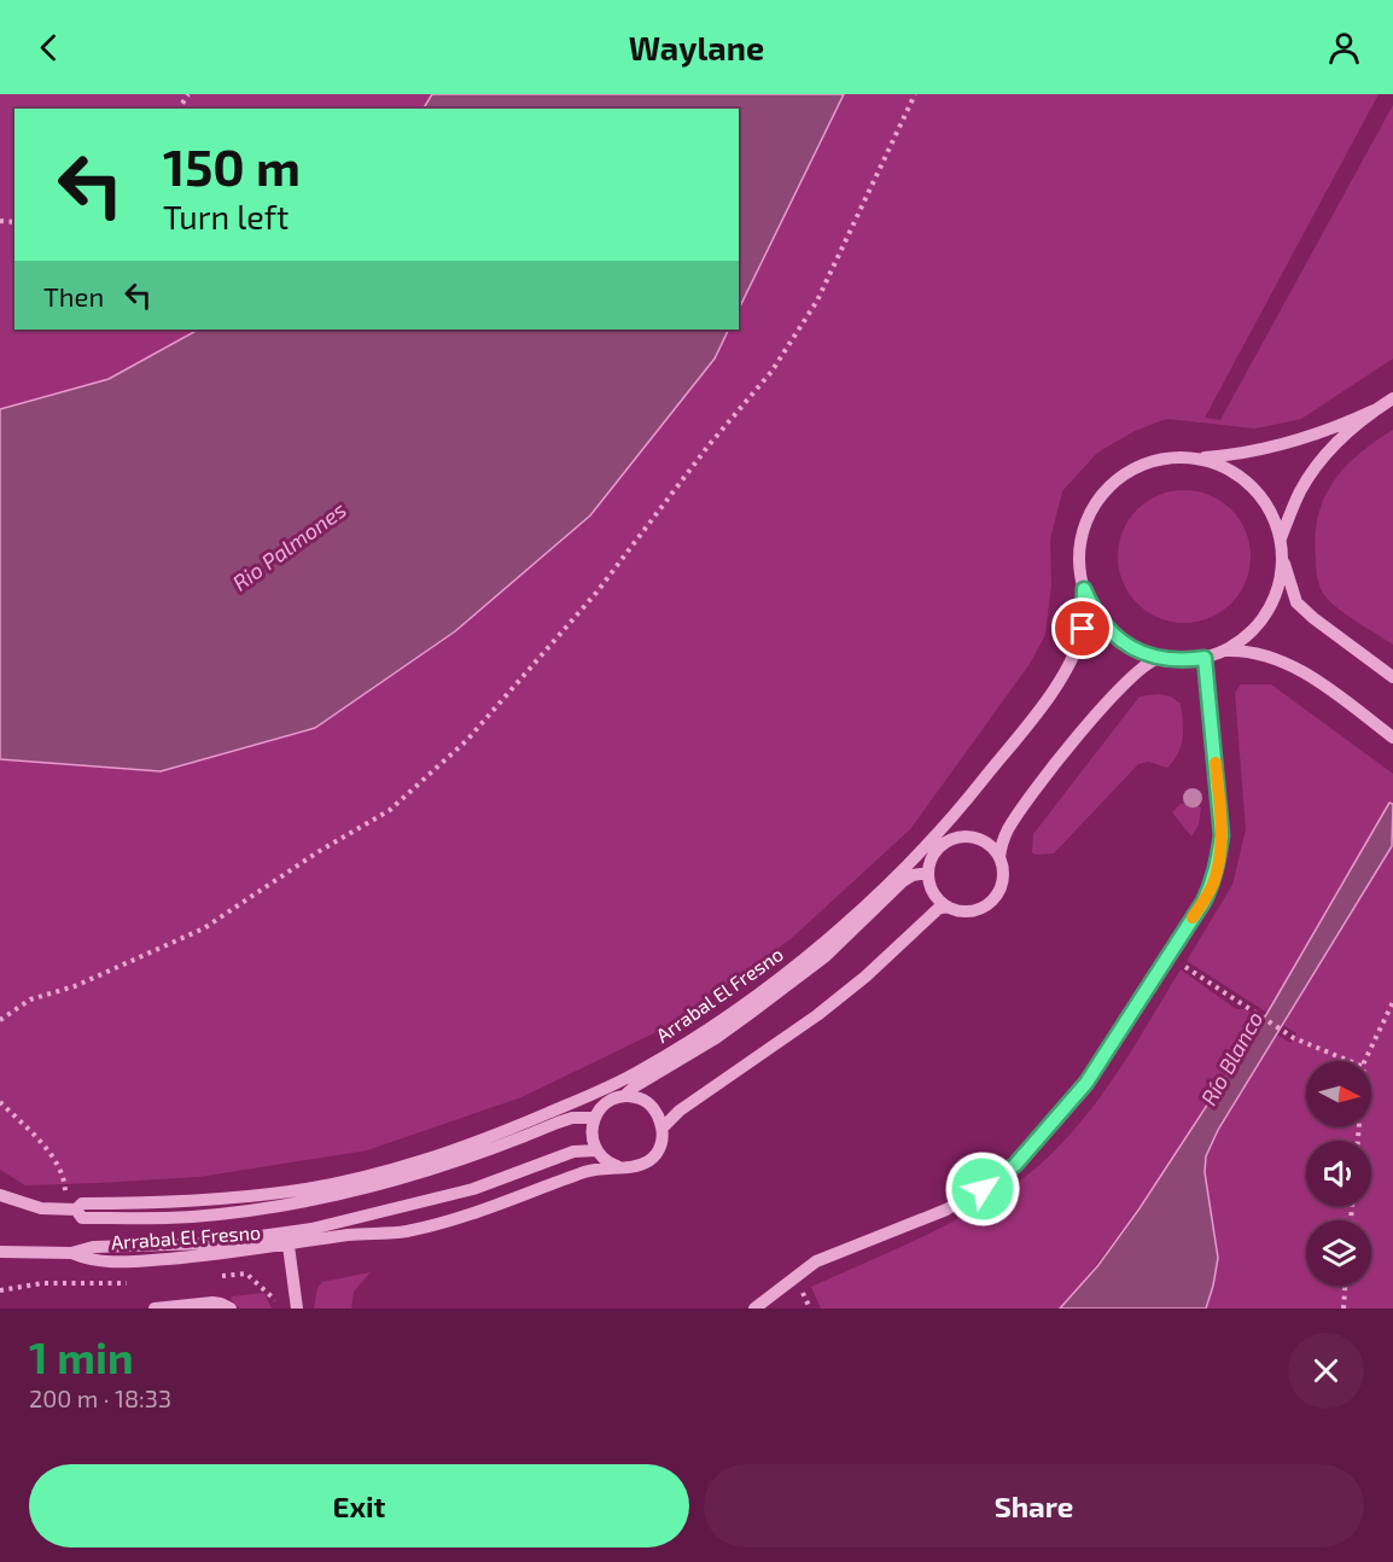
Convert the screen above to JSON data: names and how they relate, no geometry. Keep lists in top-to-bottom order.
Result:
{
  "streets": {
    "street": ["Arrabal El Fresno"]
  },
  "water": ["Rio Palmones", "Río Blanco"],
  "north": "right",
  "page": {
    "header": "Waylane",
    "turn": ["150 m", "Turn left"],
    "then": "Then",
    "heading": ["1 min", "200 m · 18:33"],
    "buttons": ["Exit", "Share"]
  }
}
